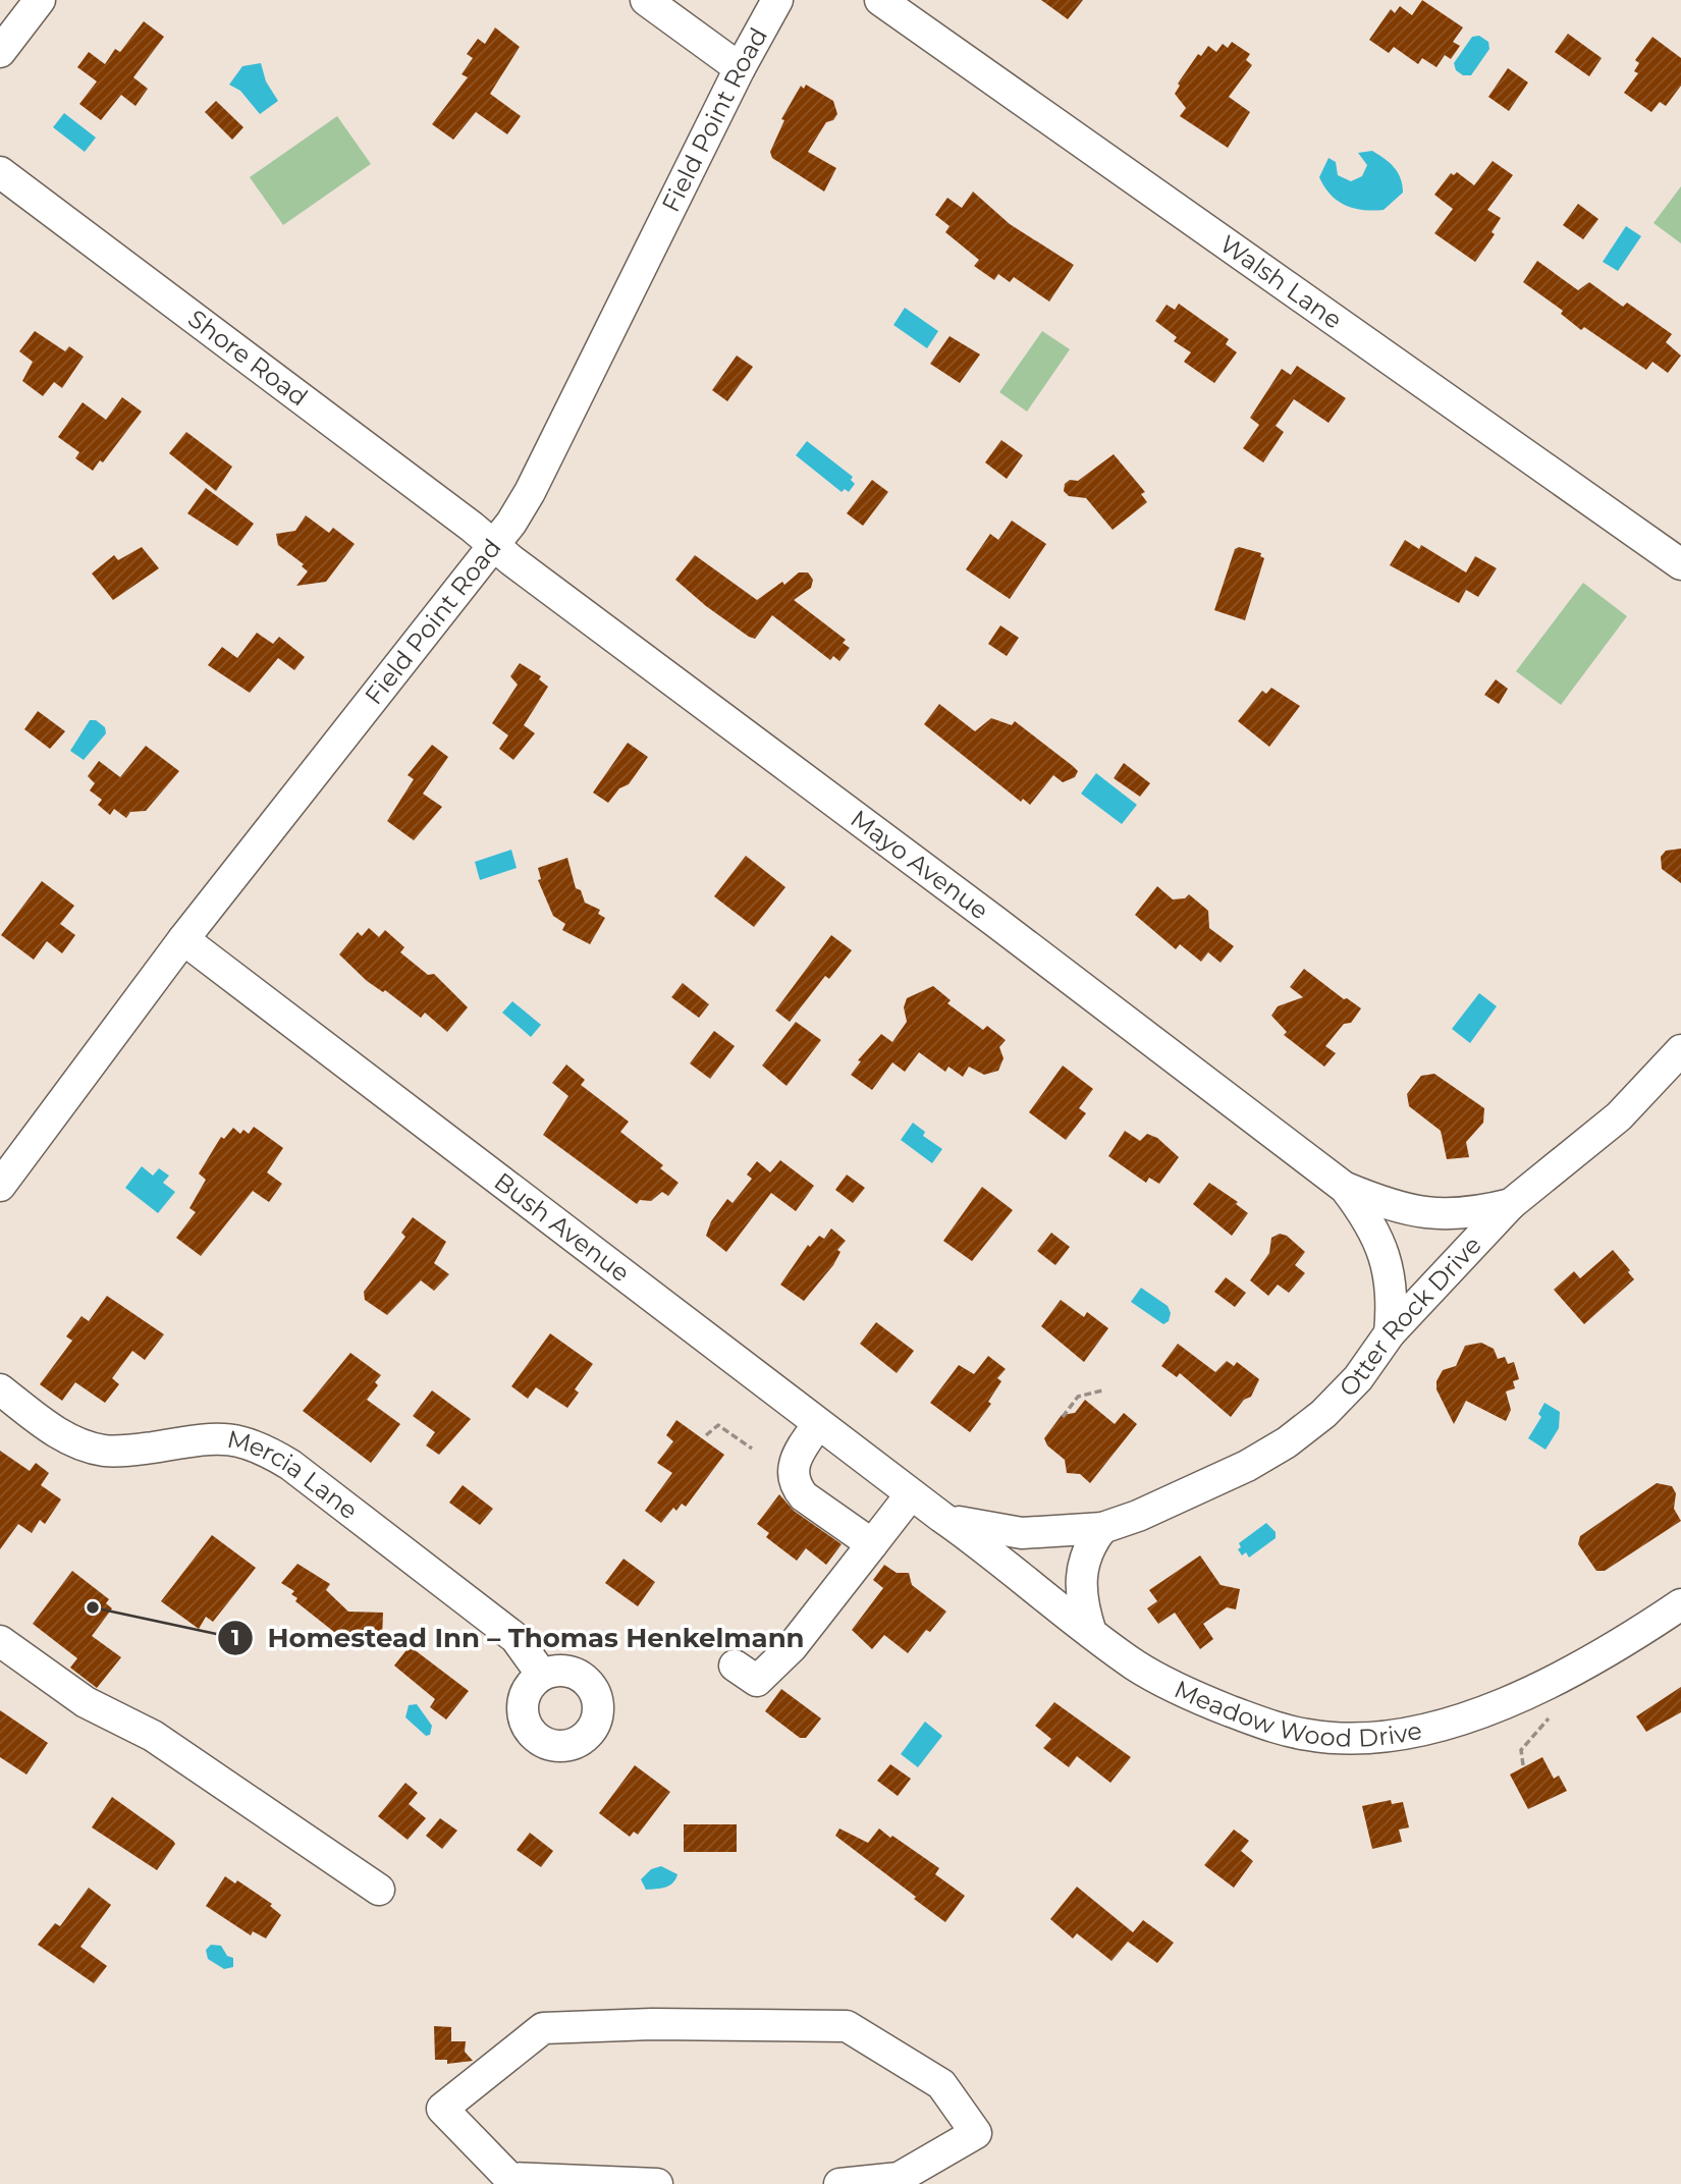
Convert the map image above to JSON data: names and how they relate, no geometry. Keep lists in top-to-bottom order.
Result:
{
  "streets": {
    "street": [
      "Field Point Road",
      "Walsh Lane",
      "Shore Road",
      "Mayo Avenue",
      "Bush Avenue",
      "Otter Rock Drive",
      "Mercia Lane",
      "Meadow Wood Drive"
    ]
  },
  "crossings": [
    ["Field Point Road", "Shore Road"],
    ["Field Point Road", "Mayo Avenue"],
    ["Field Point Road", "Bush Avenue"],
    ["Shore Road", "Mayo Avenue"],
    ["Mayo Avenue", "Otter Rock Drive"],
    ["Bush Avenue", "Otter Rock Drive"],
    ["Bush Avenue", "Meadow Wood Drive"],
    ["Otter Rock Drive", "Meadow Wood Drive"]
  ],
  "places": ["Homestead Inn – Thomas Henkelmann"]
}
